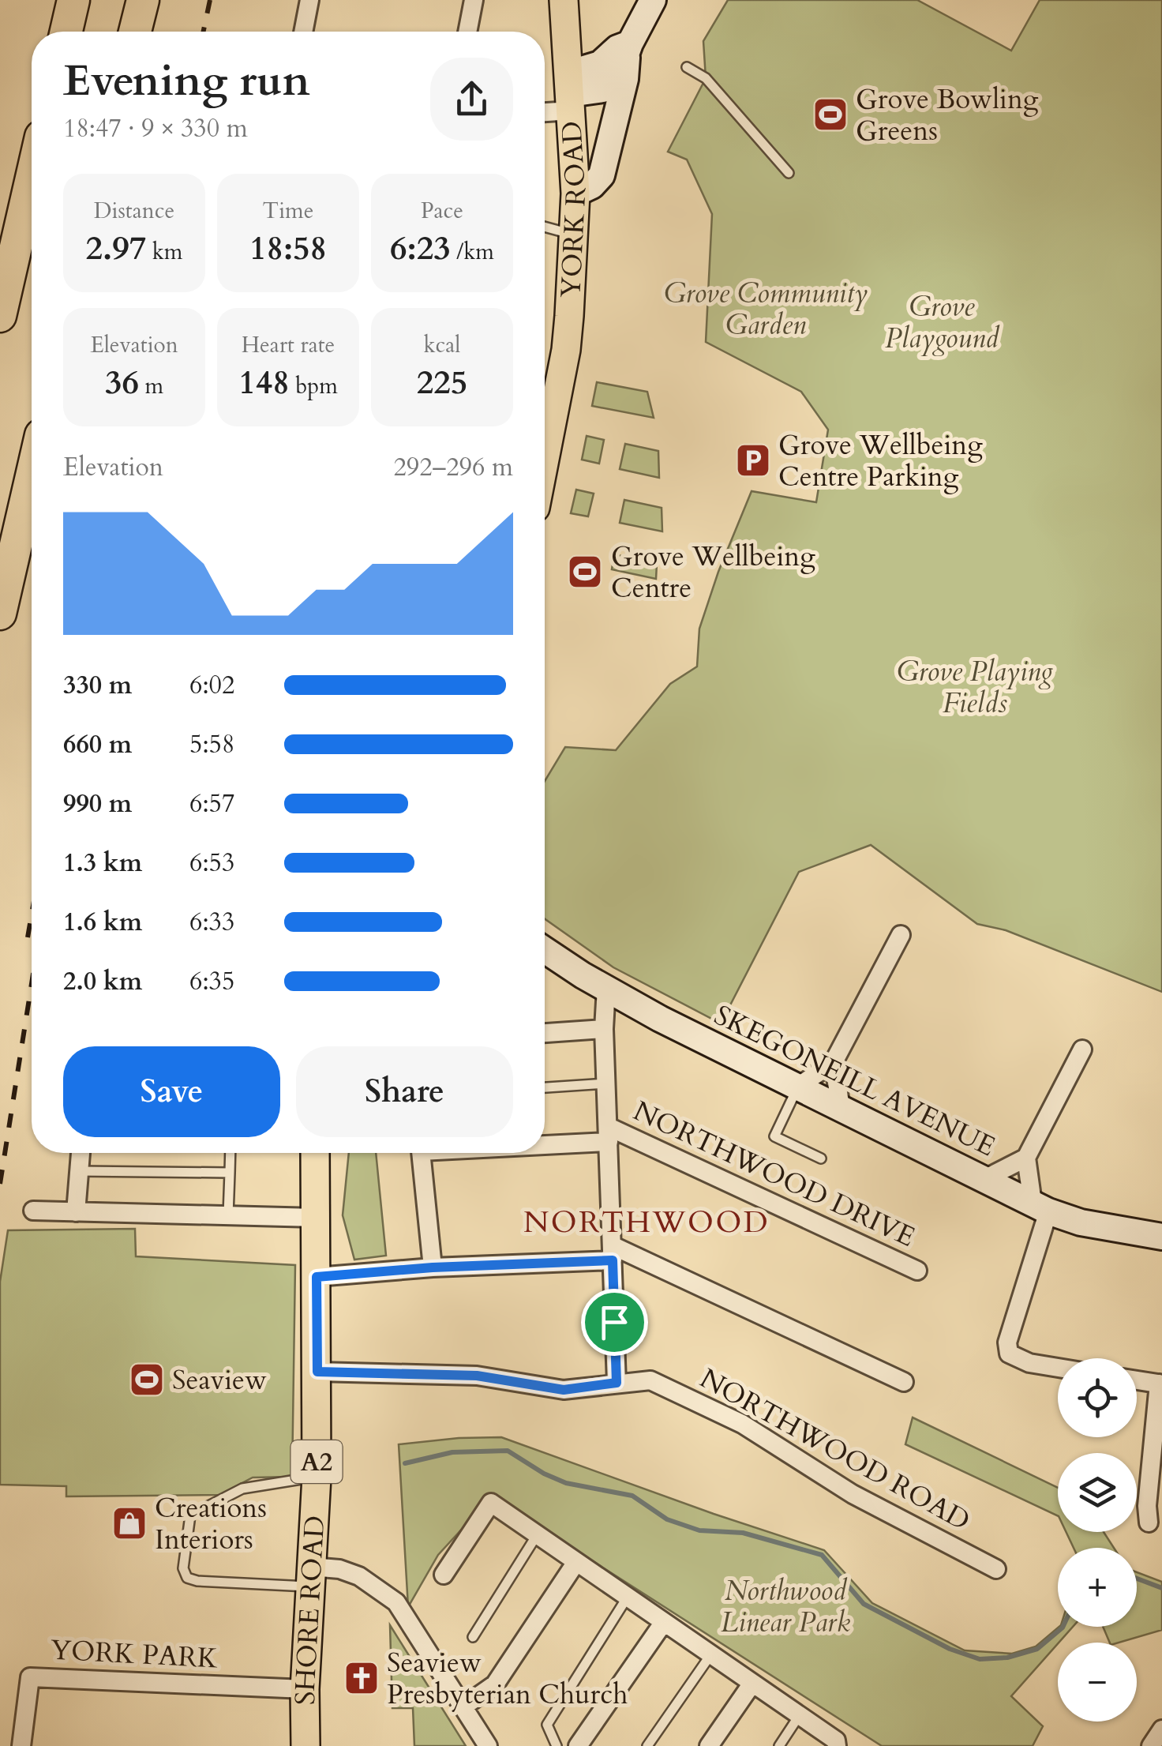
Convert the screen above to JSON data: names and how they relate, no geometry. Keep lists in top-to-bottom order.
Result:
{
  "streets": {
    "main road": ["YORK ROAD", "A2", "SHORE ROAD"],
    "street": [
      "SKEGONEILL AVENUE",
      "NORTHWOOD DRIVE",
      "NORTHWOOD ROAD",
      "YORK PARK"
    ]
  },
  "crossings": [
    ["NORTHWOOD ROAD", "SHORE ROAD"],
    ["SHORE ROAD", "YORK PARK"]
  ],
  "districts": ["NORTHWOOD"],
  "parks": [
    "Grove Community Garden",
    "Grove Playgound",
    "Grove Playing Fields",
    "Northwood Linear Park"
  ],
  "places": {
    "sports": ["Grove Bowling Greens", "Grove Wellbeing Centre", "Seaview"],
    "parking": ["Grove Wellbeing Centre Parking"],
    "shop": ["Creations Interiors"],
    "church": ["Seaview Presbyterian Church"]
  },
  "page": {
    "heading": ["Evening run", "18:47 · 9 × 330 m"],
    "stats": [
      ["Distance", "2.97 km"],
      ["Time", "18:58"],
      ["Pace", "6:23 /km"],
      ["Elevation", "36 m"],
      ["Heart rate", "148 bpm"],
      ["kcal", "225"]
    ],
    "chart": ["Elevation", "292–296 m"],
    "list": [
      {
        "name": "330 m",
        "note": "6:02"
      },
      {
        "name": "660 m",
        "note": "5:58"
      },
      {
        "name": "990 m",
        "note": "6:57"
      },
      {
        "name": "1.3 km",
        "note": "6:53"
      },
      {
        "name": "1.6 km",
        "note": "6:33"
      },
      {
        "name": "2.0 km",
        "note": "6:35"
      }
    ],
    "buttons": ["Save", "Share"],
    "map_buttons": ["+", "−"]
  }
}
